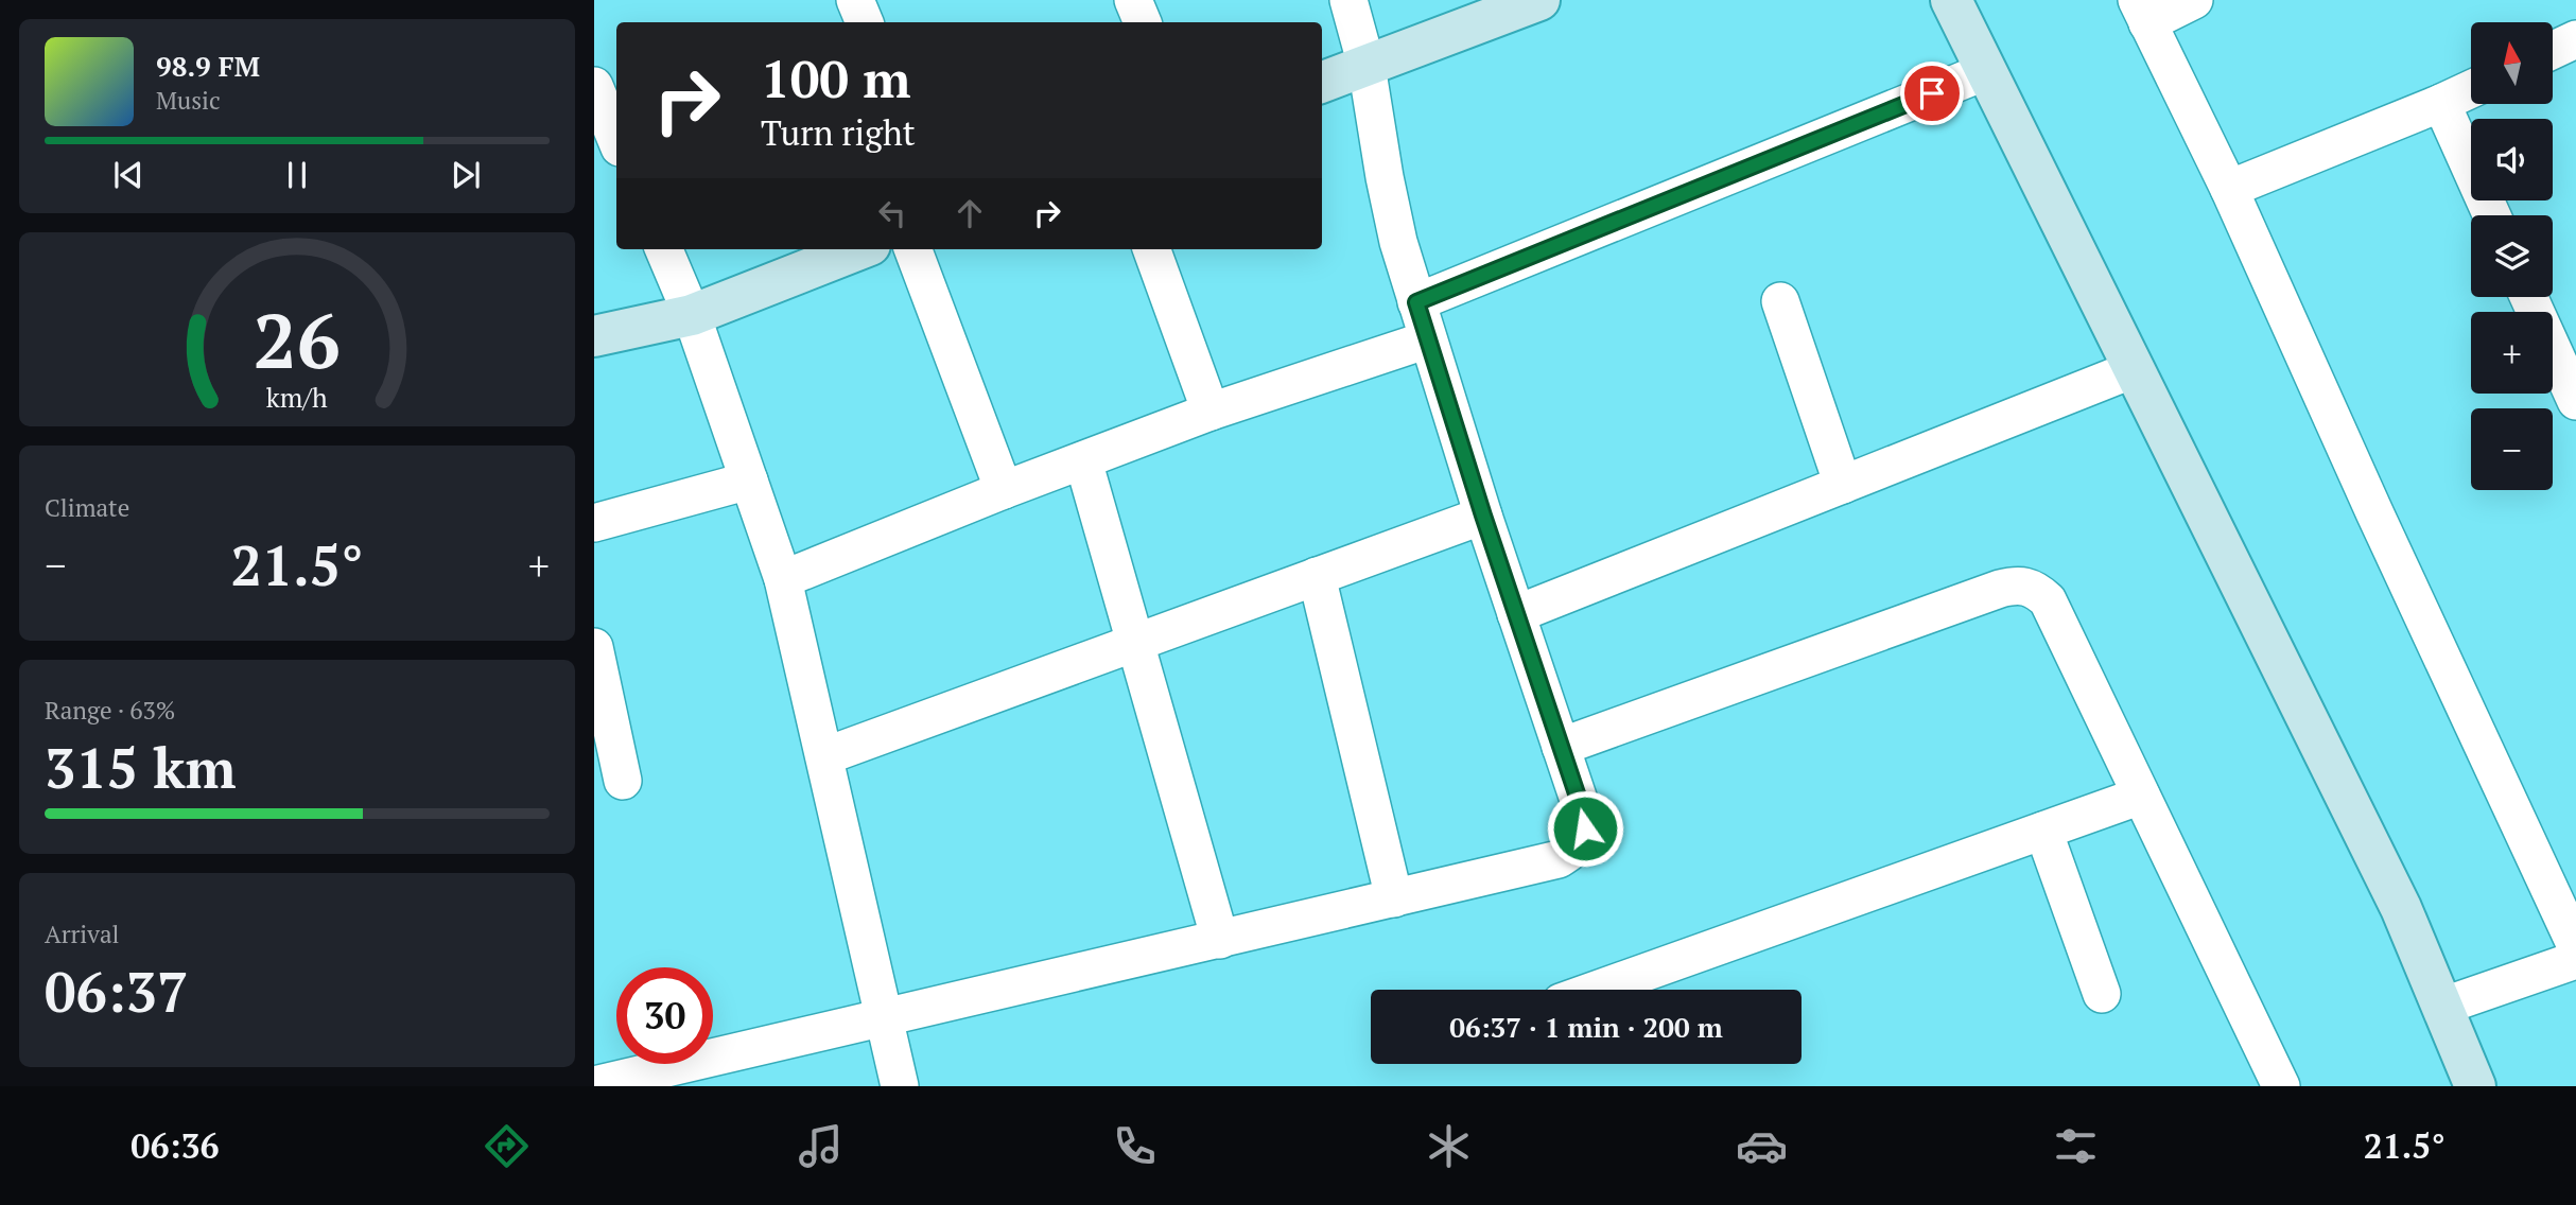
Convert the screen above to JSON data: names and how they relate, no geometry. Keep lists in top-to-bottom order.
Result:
{
  "north": "top",
  "page": {
    "map_buttons": ["+", "−"],
    "turn": ["100 m", "Turn right"],
    "song": ["98.9 FM", "Music"],
    "tile": [
      "Climate",
      ["Range · 63%", "315 km"],
      ["Arrival", "06:37"]
    ],
    "heat": ["−", "21.5°", "+"],
    "limit": "30",
    "trip": "06:37 · 1 min · 200 m",
    "tabs": ["06:36", "21.5°"],
    "gauge": ["26", "km/h"]
  }
}
